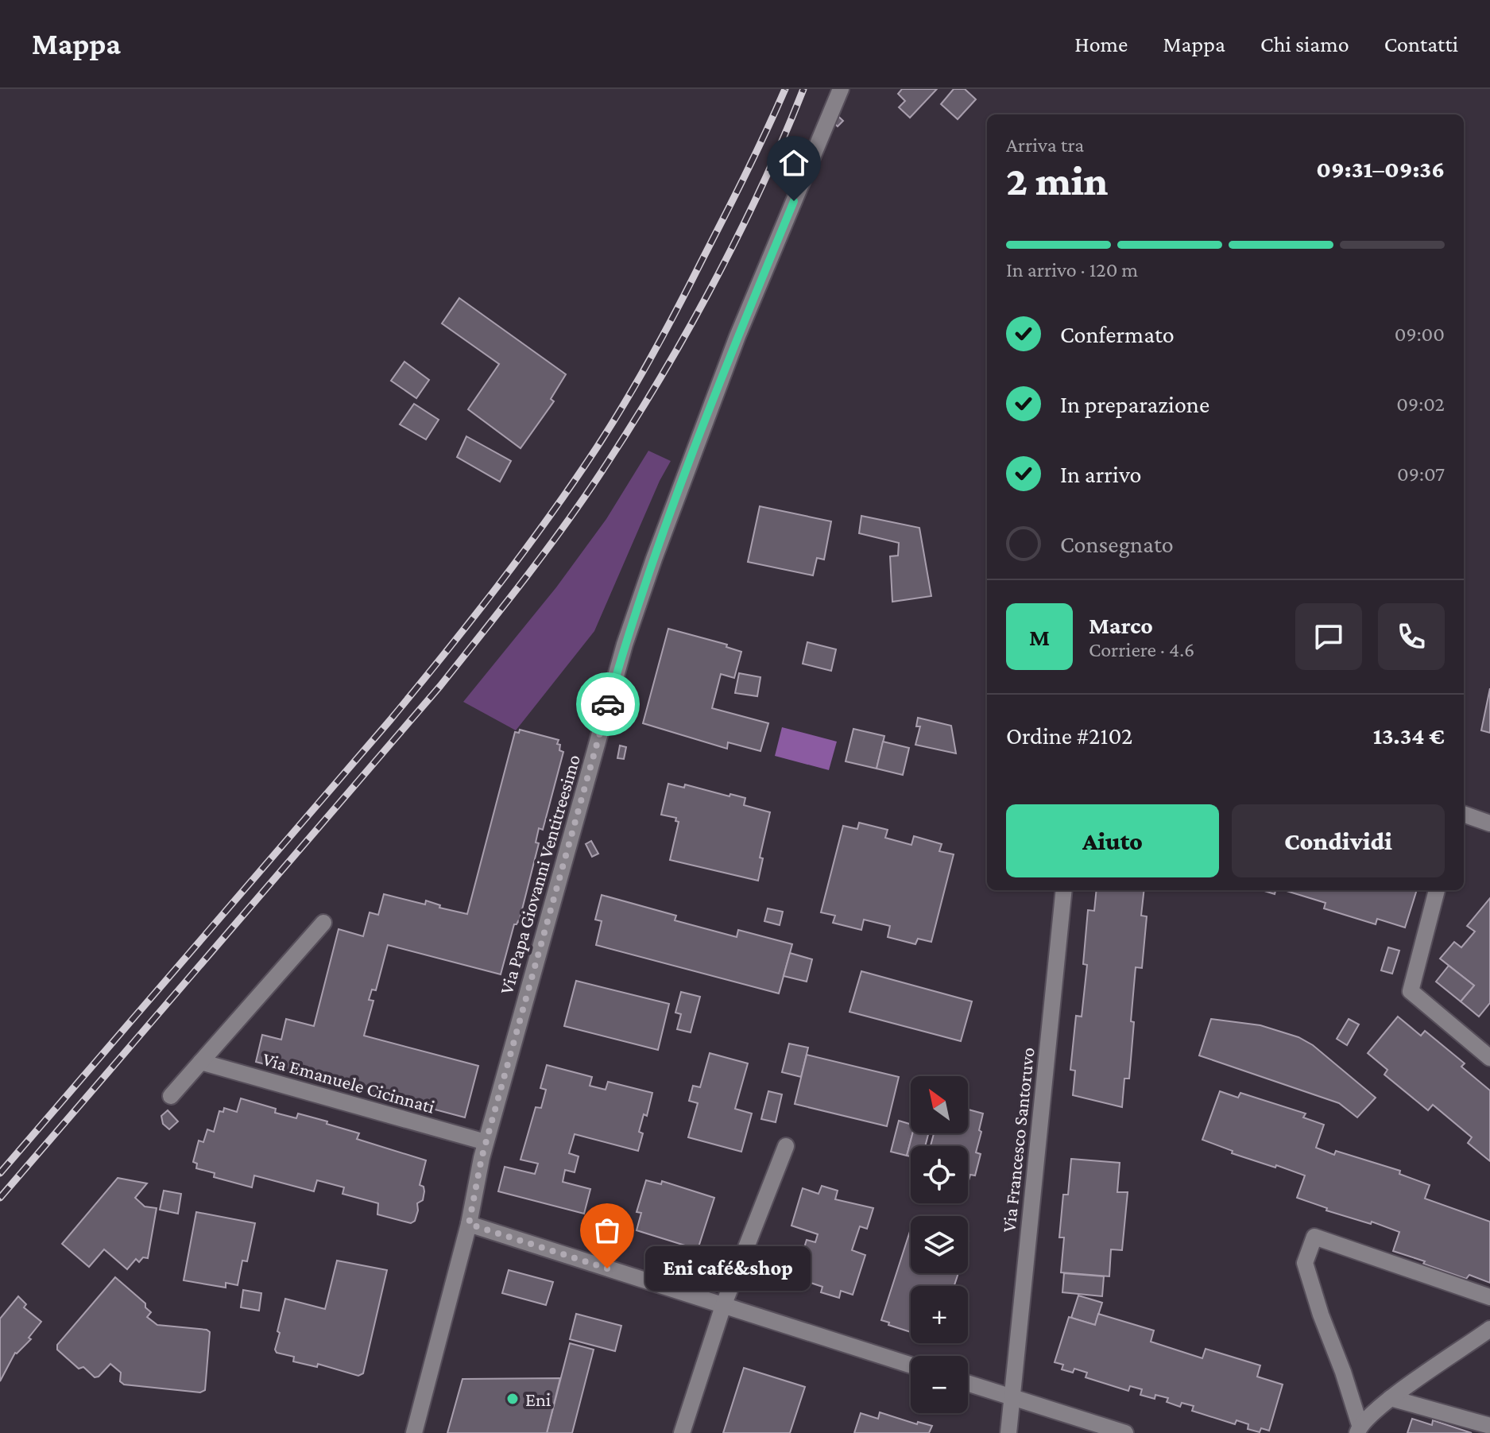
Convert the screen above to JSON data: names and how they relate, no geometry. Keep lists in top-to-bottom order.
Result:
{
  "streets": {
    "street": ["Via Papa Giovanni Ventitreesimo", "Via Emanuele Cicinnati", "Via Francesco Santoruvo"]
  },
  "crossings": [
    ["Via Papa Giovanni Ventitreesimo", "Via Emanuele Cicinnati"]
  ],
  "places": ["Eni café&shop", "Eni"],
  "north": "top left",
  "page": {
    "header": "Mappa",
    "nav": [
      "Home",
      "Mappa",
      "Chi siamo",
      "Contatti"
    ],
    "heading": ["2 min", "Arriva tra", "09:31–09:36"],
    "panel": [
      "Marco",
      "Corriere · 4.6",
      "Ordine #2102",
      "13.34 €"
    ],
    "bar": "In arrivo · 120 m",
    "list": [
      ["Confermato", "09:00"],
      ["In preparazione", "09:02"],
      ["In arrivo", "09:07"],
      "Consegnato"
    ],
    "round": "M",
    "buttons": ["Aiuto", "Condividi"],
    "map_buttons": ["+", "−"],
    "bubble": "Eni café&shop"
  }
}
